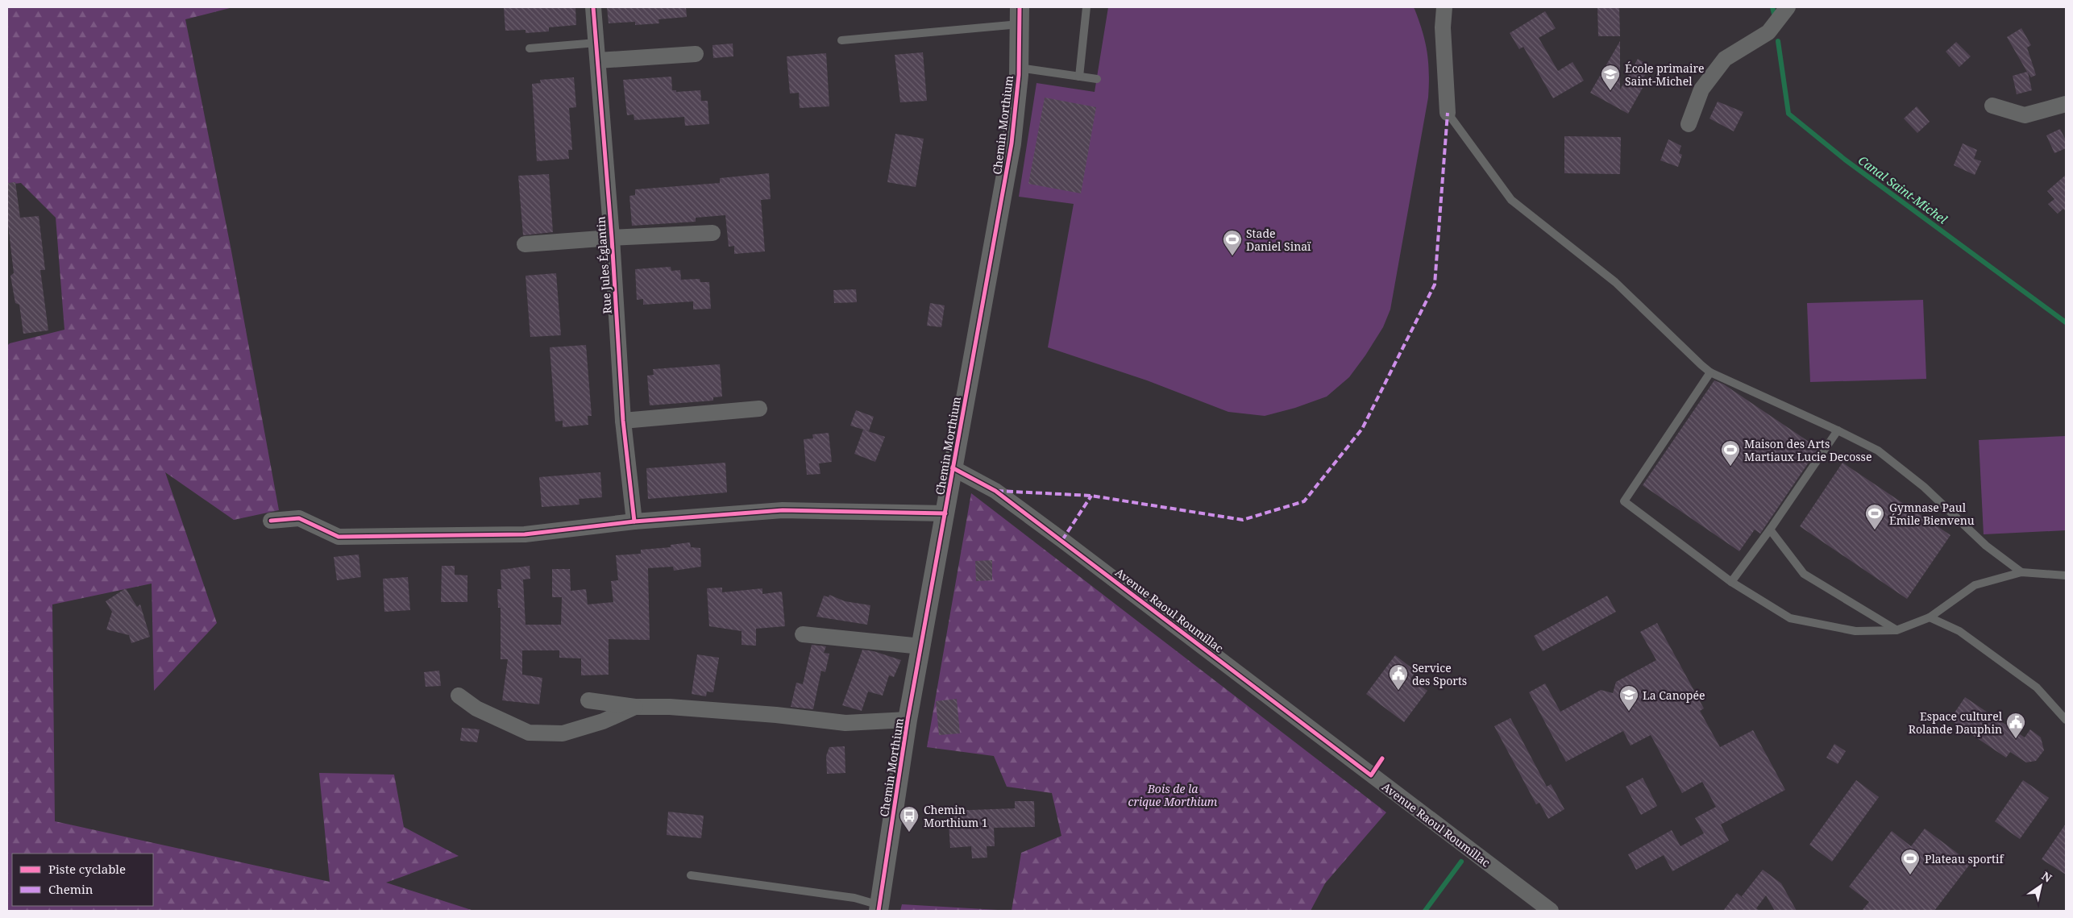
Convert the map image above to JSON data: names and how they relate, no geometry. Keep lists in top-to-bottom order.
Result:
{
  "streets": {
    "street": ["Chemin Morthium", "Rue Jules Églantin", "Avenue Raoul Roumillac"]
  },
  "crossings": [
    ["Chemin Morthium", "Avenue Raoul Roumillac"]
  ],
  "water": ["Canal Saint-Michel"],
  "parks": ["Bois de la crique Morthium"],
  "places": {
    "school or university": ["École primaire Saint-Michel", "La Canopée"],
    "sports": [
      "Stade Daniel Sinaï",
      "Maison des Arts Martiaux Lucie Decosse",
      "Gymnase Paul Émile Bienvenu",
      "Plateau sportif"
    ],
    "public building": ["Service des Sports", "Espace culturel Rolande Dauphin"],
    "bus stop": ["Chemin Morthium 1"]
  },
  "legend": ["Piste cyclable", "Chemin"],
  "north": "top right"
}
